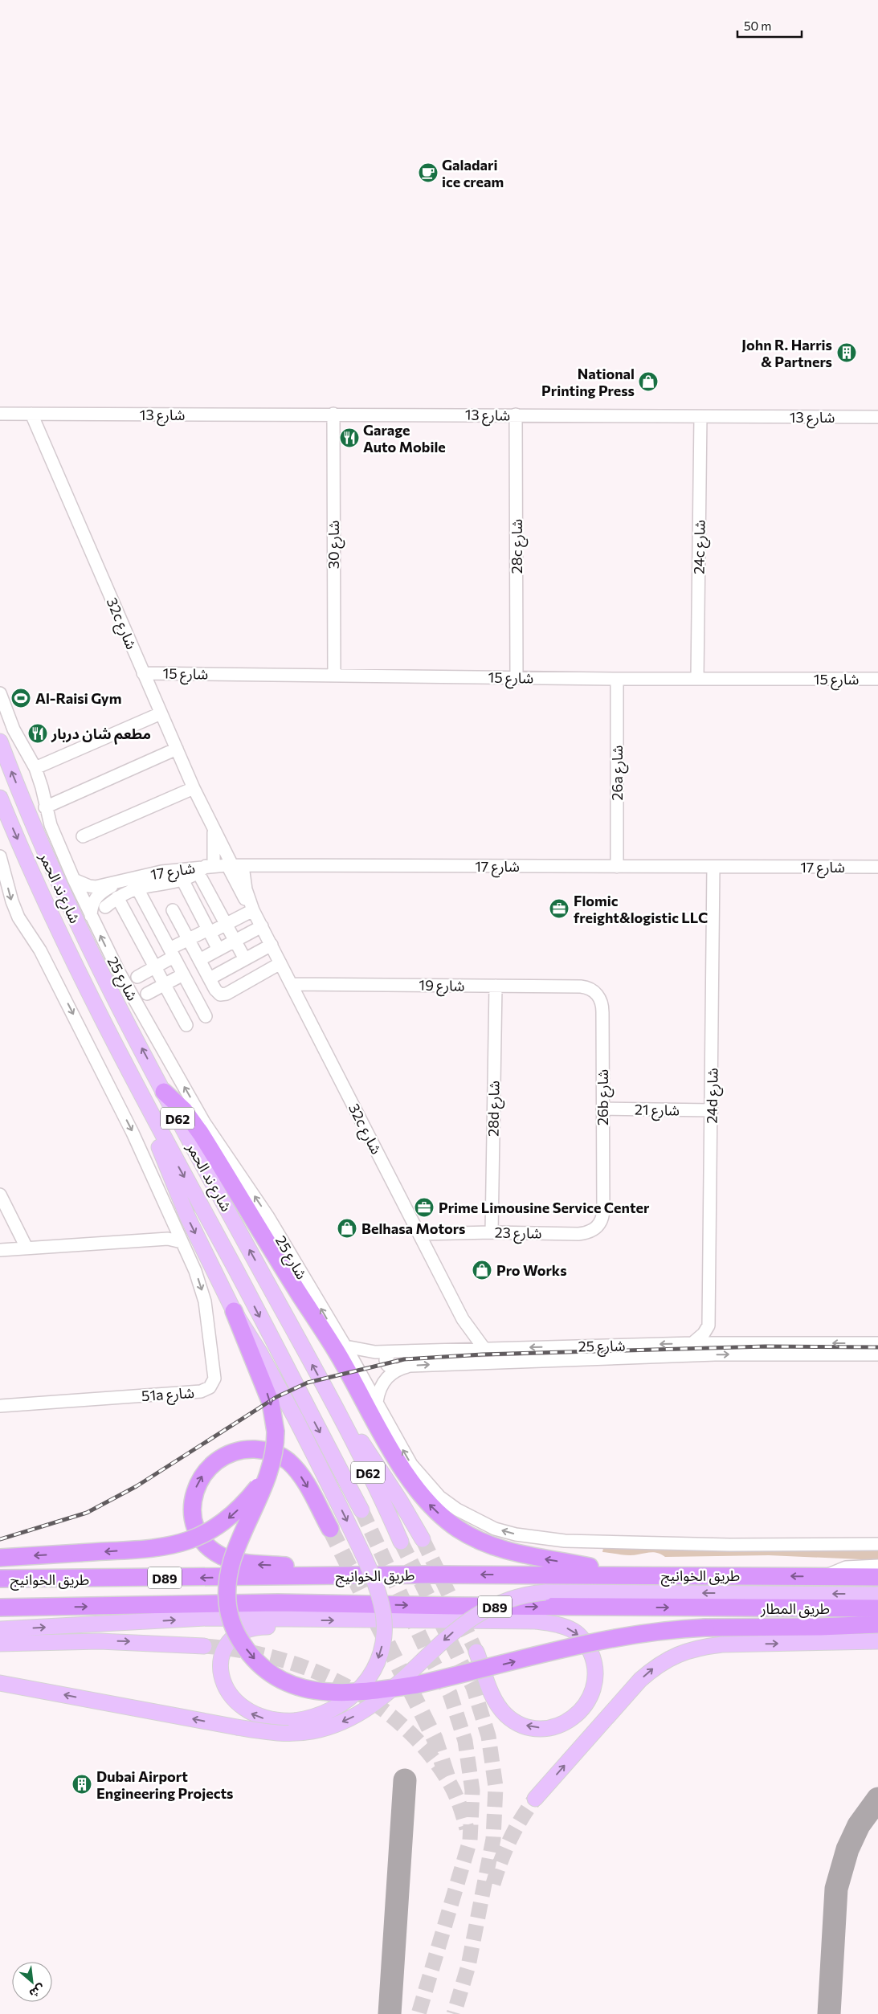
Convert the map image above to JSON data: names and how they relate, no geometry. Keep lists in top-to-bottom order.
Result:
{
  "streets": {
    "highway": ["طريق الخوانيج", "D89", "طريق المطار"],
    "main road": ["شارع ند الحمر", "D62"],
    "street": [
      "شارع 13",
      "شارع 30",
      "28c شارع",
      "24c شارع",
      "32c شارع",
      "شارع 15",
      "26a شارع",
      "شارع 17",
      "شارع 25",
      "شارع 19",
      "24d شارع",
      "26b شارع",
      "28d شارع",
      "شارع 21",
      "شارع 23",
      "51a شارع"
    ]
  },
  "crossings": [
    ["شارع 13", "شارع 30"],
    ["شارع 13", "28c شارع"],
    ["شارع 13", "24c شارع"],
    ["شارع 13", "32c شارع"],
    ["شارع 30", "شارع 15"],
    ["28c شارع", "شارع 15"],
    ["24c شارع", "شارع 15"],
    ["32c شارع", "شارع 15"],
    ["32c شارع", "شارع 17"],
    ["32c شارع", "شارع 25"],
    ["32c شارع", "شارع 19"],
    ["32c شارع", "شارع 23"],
    ["شارع 15", "26a شارع"],
    ["26a شارع", "شارع 17"],
    ["شارع 17", "شارع 25"],
    ["شارع 17", "24d شارع"],
    ["شارع 19", "26b شارع"],
    ["شارع 19", "28d شارع"],
    ["24d شارع", "شارع 21"],
    ["26b شارع", "شارع 21"],
    ["26b شارع", "شارع 23"],
    ["28d شارع", "شارع 23"],
    ["طريق الخوانيج", "D89"],
    ["طريق الخوانيج", "طريق المطار"]
  ],
  "places": {
    "cafe": ["Galadari ice cream"],
    "building": ["John R. Harris & Partners", "Dubai Airport Engineering Projects"],
    "shop": ["National Printing Press", "Belhasa Motors", "Pro Works"],
    "restaurant": ["Garage Auto Mobile", "مطعم شان دربار"],
    "sports": ["Al-Raisi Gym"],
    "office": ["Flomic freight&logistic LLC", "Prime Limousine Service Center"]
  },
  "scale_bar": "50 m",
  "north": "bottom right"
}
